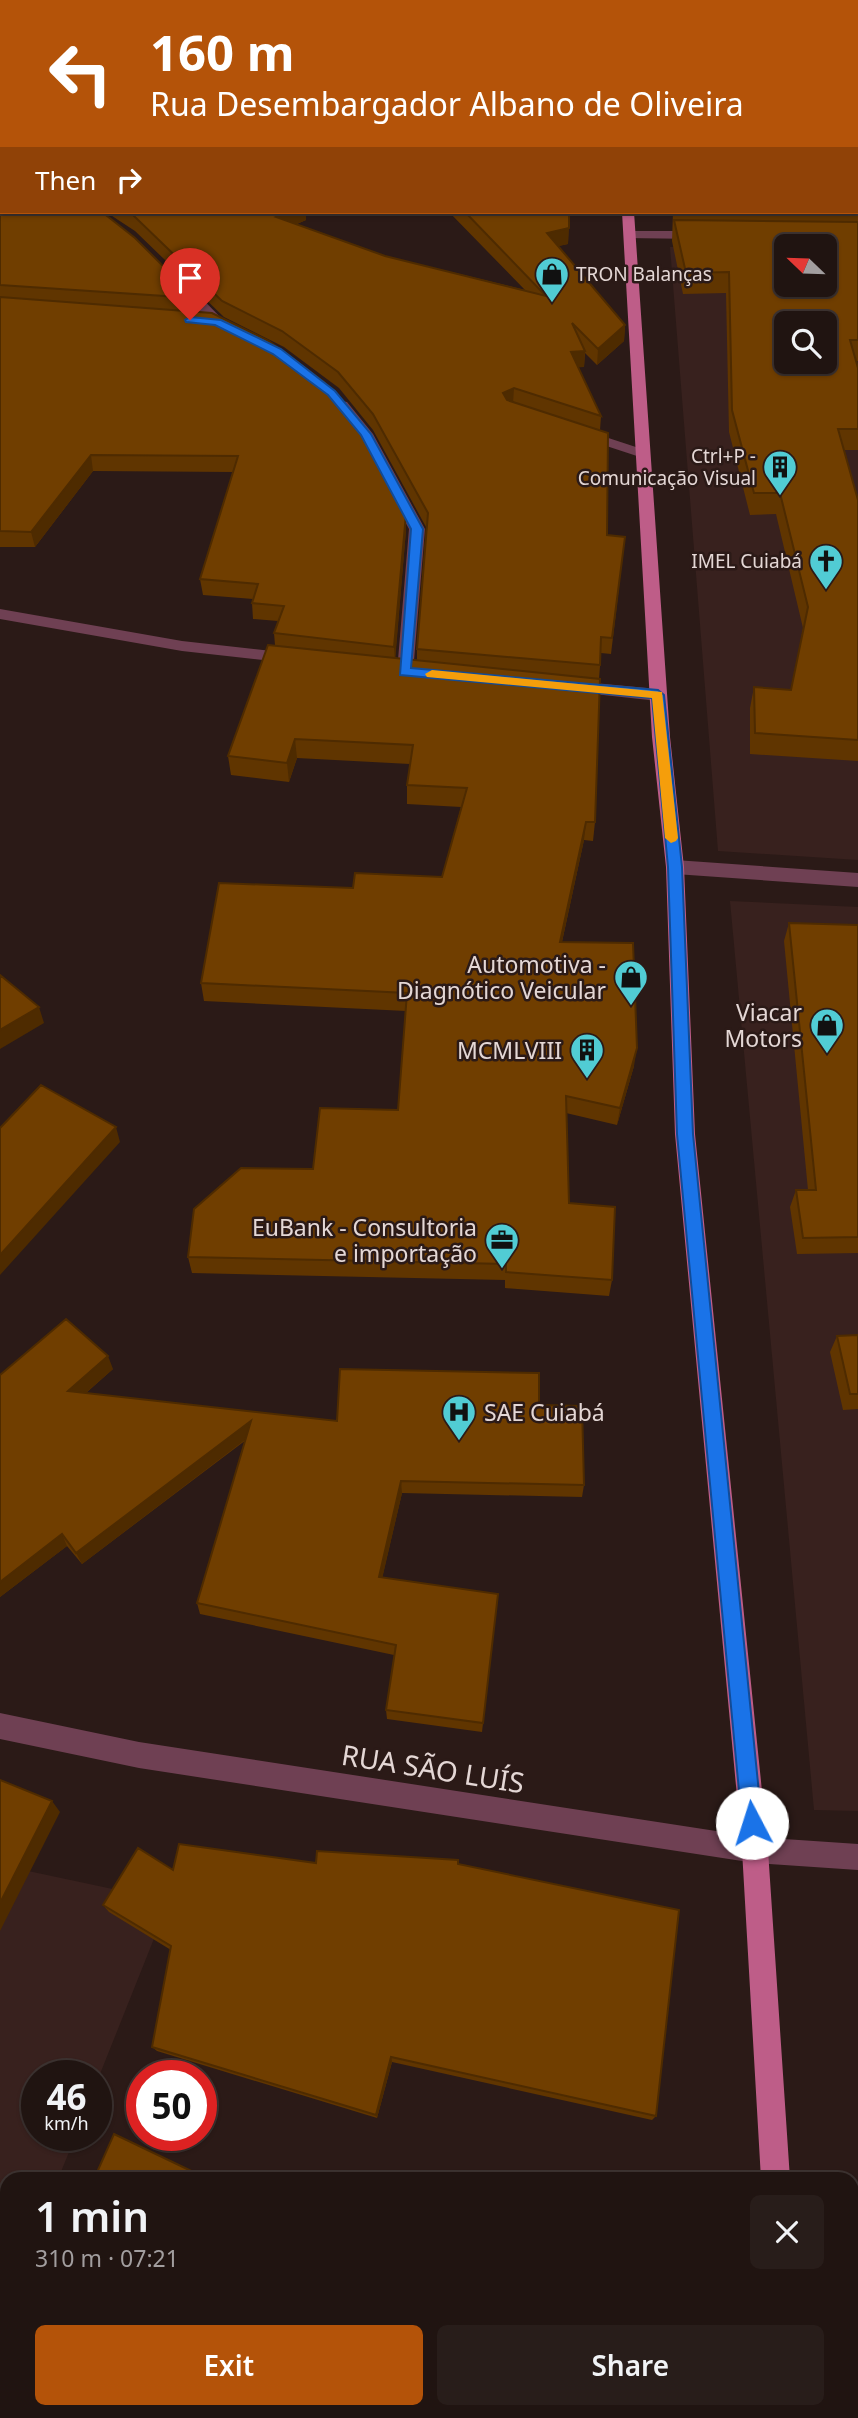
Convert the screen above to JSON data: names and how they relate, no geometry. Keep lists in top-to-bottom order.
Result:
{
  "streets": {
    "street": ["RUA SÃO LUÍS"]
  },
  "places": {
    "shop": ["TRON Balanças", "Automotiva - Diagnótico Veicular", "Viacar Motors"],
    "building": ["Ctrl+P - Comunicação Visual", "MCMLVIII"],
    "church": ["IMEL Cuiabá"],
    "office": ["EuBank - Consultoria e importação"],
    "hospital": ["SAE Cuiabá"]
  },
  "north": "top left",
  "page": {
    "turn": ["160 m", "Rua Desembargador Albano de Oliveira"],
    "then": "Then",
    "speed": "46 km/h",
    "limit": "50",
    "heading": ["1 min", "310 m · 07:21"],
    "buttons": ["Exit", "Share"]
  }
}
